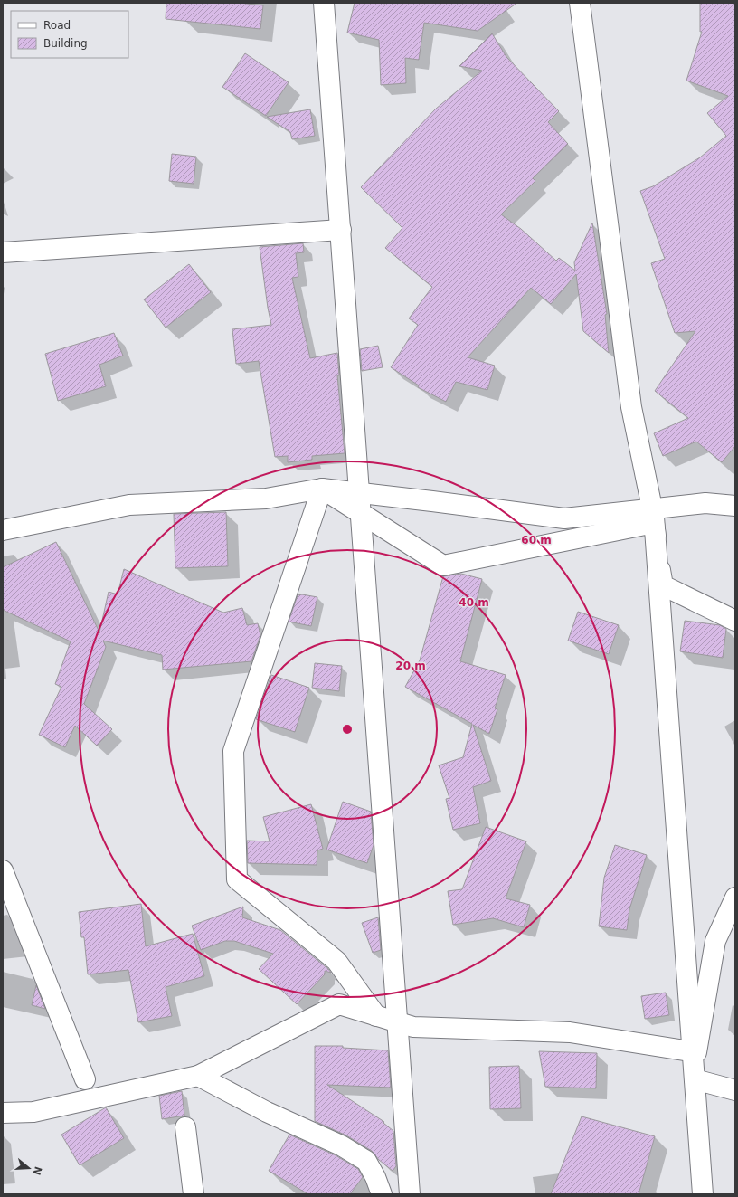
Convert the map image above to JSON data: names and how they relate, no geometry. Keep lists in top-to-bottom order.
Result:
{
  "legend": ["Road", "Building"],
  "north": "right",
  "rings": ["60 m", "40 m", "20 m"]
}
